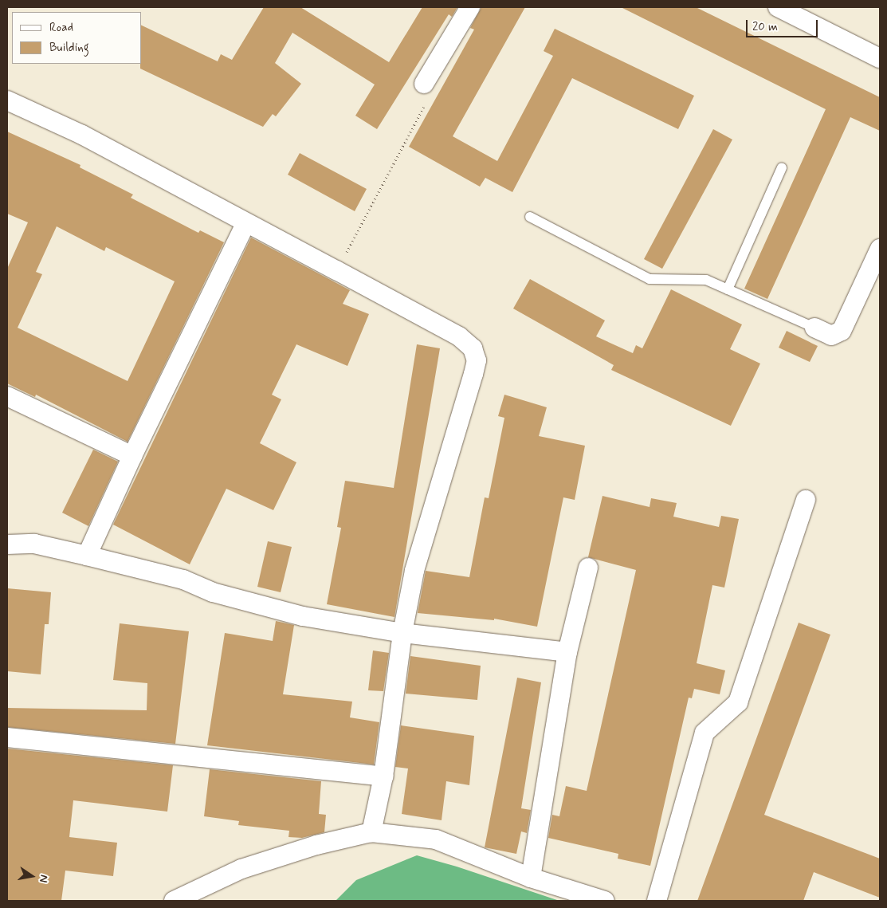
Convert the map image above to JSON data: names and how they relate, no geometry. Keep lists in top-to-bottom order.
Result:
{
  "legend": ["Road", "Building"],
  "scale_bar": "20 m",
  "north": "right"
}
